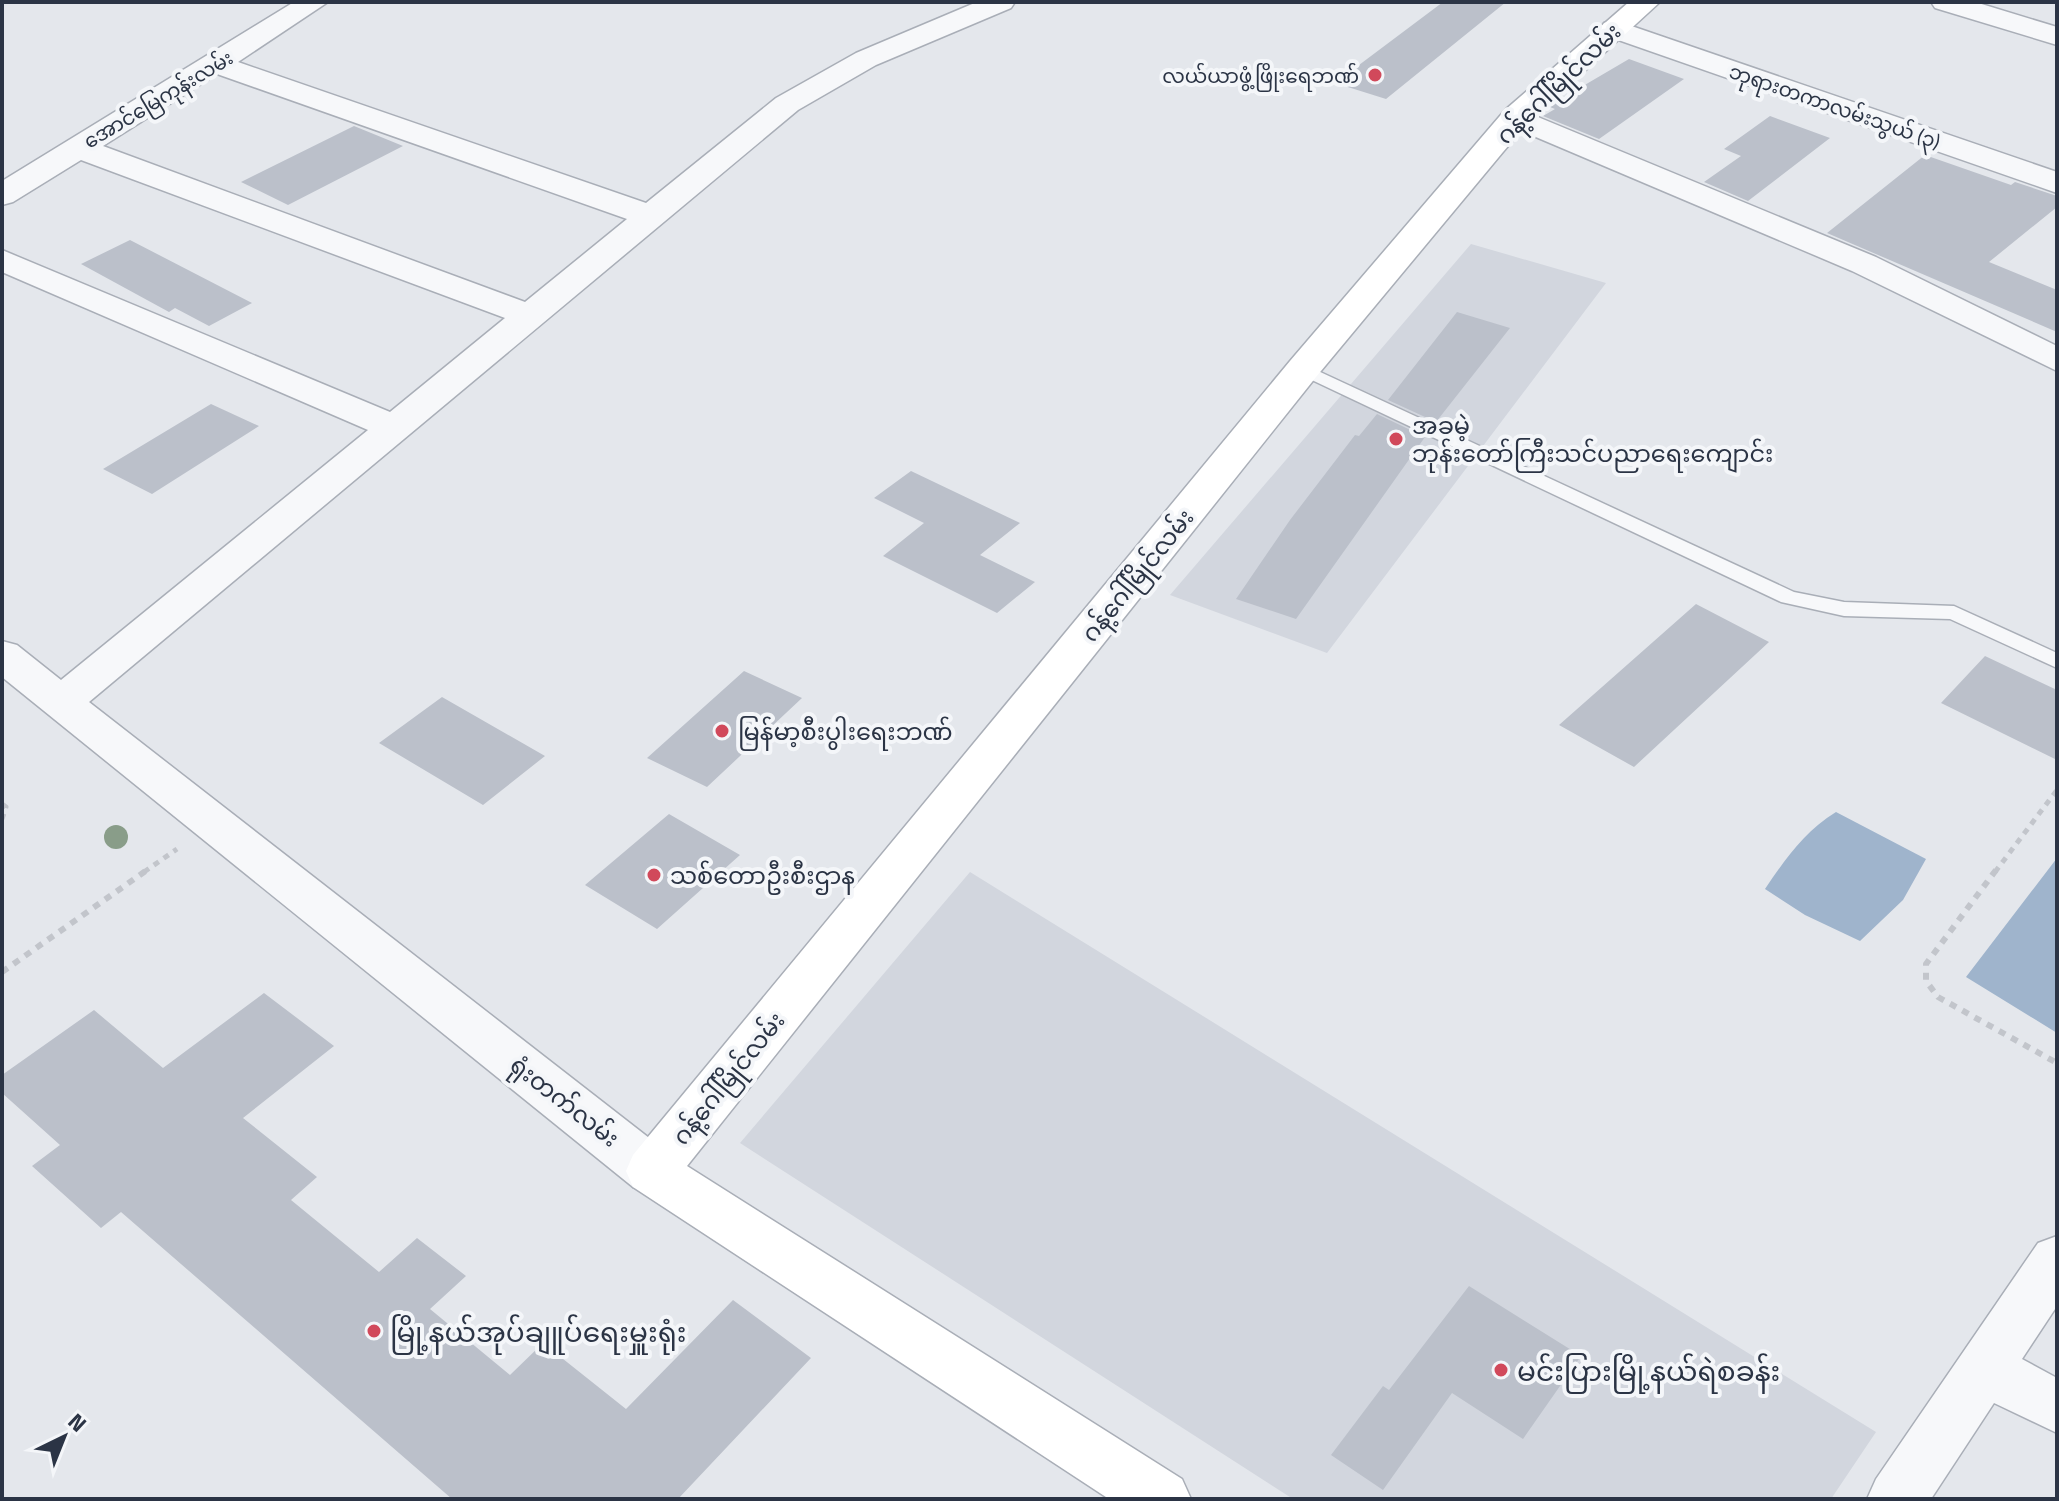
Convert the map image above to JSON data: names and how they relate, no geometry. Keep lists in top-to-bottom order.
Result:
{
  "streets": {
    "street": [
      "ဂန့်ဂေါ်မြိုင်လမ်း",
      "အောင်မြေကုန်းလမ်း",
      "ဘုရားတကာလမ်းသွယ် (၃)",
      "ရုံးတက်လမ်း"
    ]
  },
  "crossings": [
    ["ဂန့်ဂေါ်မြိုင်လမ်း", "ဘုရားတကာလမ်းသွယ် (၃)"],
    ["ဂန့်ဂေါ်မြိုင်လမ်း", "ရုံးတက်လမ်း"]
  ],
  "places": [
    "လယ်ယာဖွံ့ဖြိုးရေဘဏ်",
    "အခမဲ့ ဘုန်းတော်ကြီးသင်ပညာရေးကျောင်း",
    "မြန်မာ့စီးပွါးရေးဘဏ်",
    "သစ်တောဦးစီးဌာန",
    "မြို့နယ်အုပ်ချူပ်ရေးမှူးရုံး",
    "မင်းပြားမြို့နယ်ရဲစခန်း"
  ],
  "north": "top right"
}
